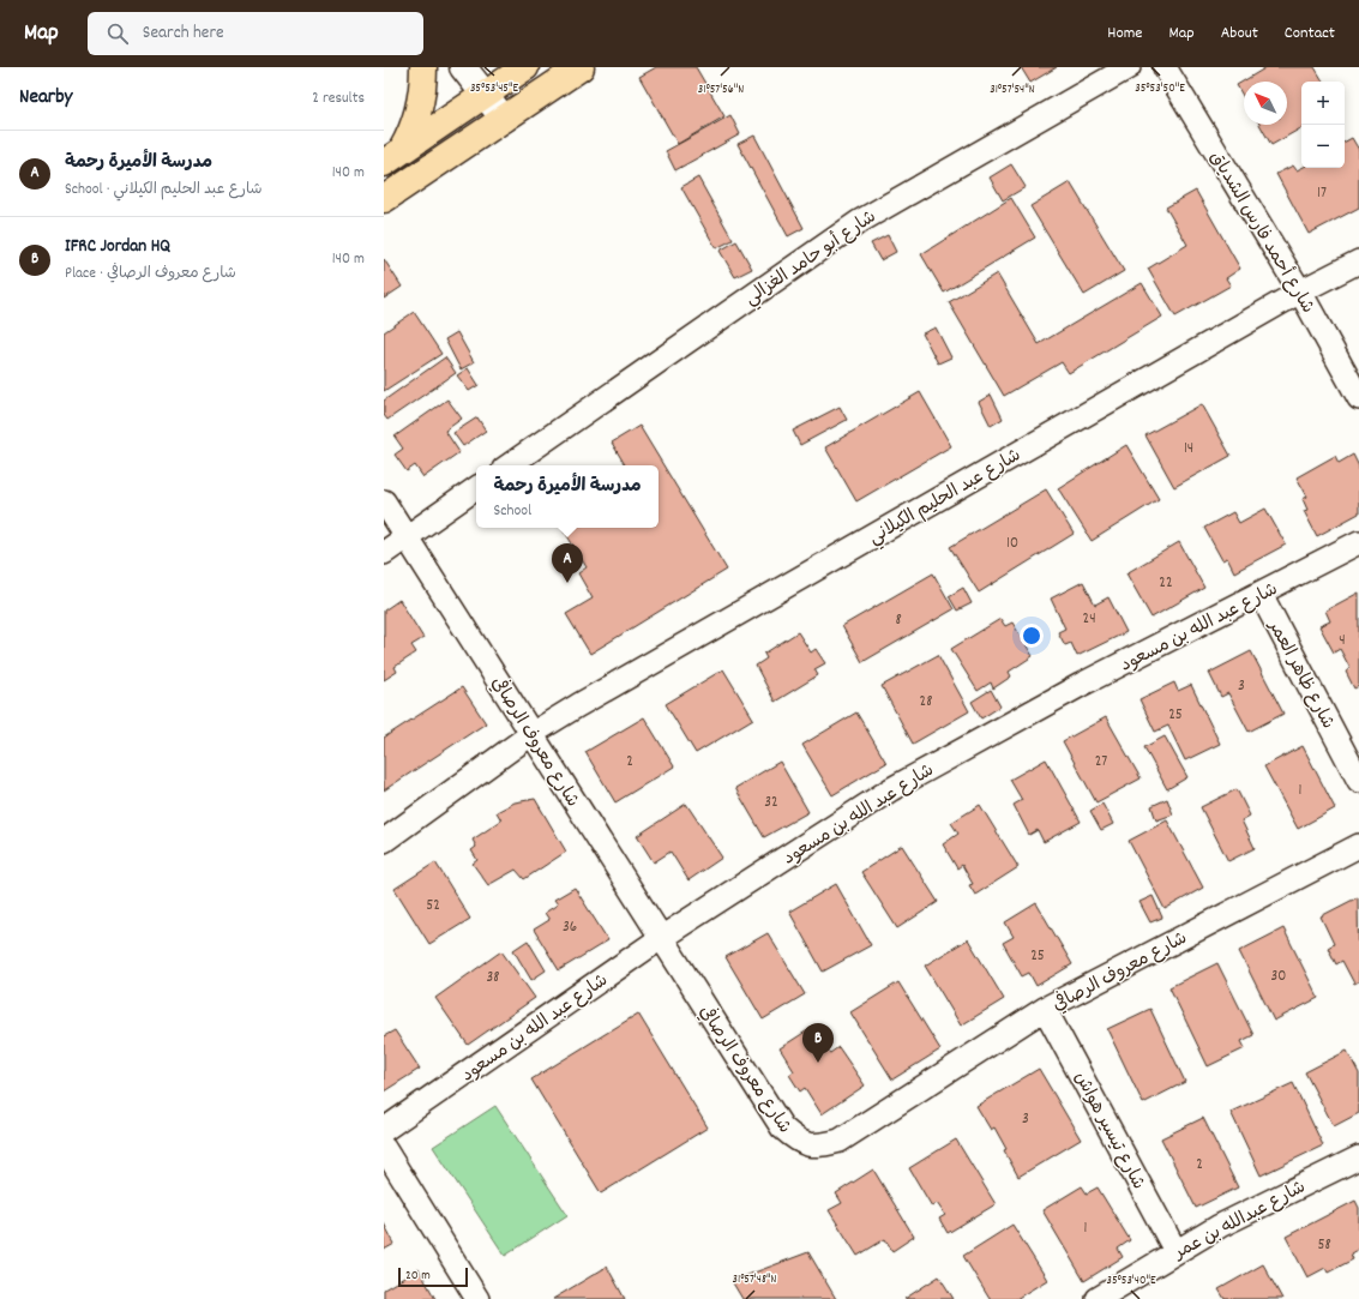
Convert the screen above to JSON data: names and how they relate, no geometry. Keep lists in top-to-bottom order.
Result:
{
  "streets": {
    "street": [
      "شارع أحمد فارس الشدياق",
      "شارع أبو حامد الغزالي",
      "شارع عبد الحليم الكيلاني",
      "شارع عبد الله بن مسعود",
      "شارع ظاهر العمر",
      "شارع معروف الرصافي",
      "شارع تيسير هواش",
      "شارع عبدالله بن عمر"
    ]
  },
  "crossings": [
    ["شارع أحمد فارس الشدياق", "شارع عبد الحليم الكيلاني"],
    ["شارع عبد الحليم الكيلاني", "شارع معروف الرصافي"],
    ["شارع عبد الله بن مسعود", "شارع ظاهر العمر"],
    ["شارع عبد الله بن مسعود", "شارع معروف الرصافي"],
    ["شارع معروف الرصافي", "شارع تيسير هواش"],
    ["شارع تيسير هواش", "شارع عبدالله بن عمر"]
  ],
  "house_numbers": [
    "17",
    "14",
    "10",
    "22",
    "24",
    "8",
    "4",
    "3",
    "28",
    "25",
    "2",
    "27",
    "1",
    "32",
    "52",
    "36",
    "25",
    "30",
    "38",
    "3",
    "2",
    "1",
    "58"
  ],
  "scale_bar": "20 m",
  "north": "top left",
  "page": {
    "header": "Map",
    "search": "Search here",
    "nav": [
      "Home",
      "Map",
      "About",
      "Contact"
    ],
    "heading": ["Nearby", "2 results"],
    "map_buttons": ["+", "−"],
    "list": [
      {
        "mark": "A",
        "name": "مدرسة الأميرة رحمة",
        "note": "School · شارع عبد الحليم الكيلاني",
        "value": "140 m"
      },
      {
        "mark": "B",
        "name": "IFRC Jordan HQ",
        "note": "Place · شارع معروف الرصافي",
        "value": "140 m"
      }
    ],
    "popup": ["مدرسة الأميرة رحمة", "School"],
    "pins": ["A", "B"],
    "scale": "20 m"
  },
  "coordinates": [
    "35°53'45\"E",
    "35°53'50\"E",
    "31°57'56\"N",
    "31°57'54\"N",
    "31°57'48\"N",
    "35°53'40\"E"
  ]
}
